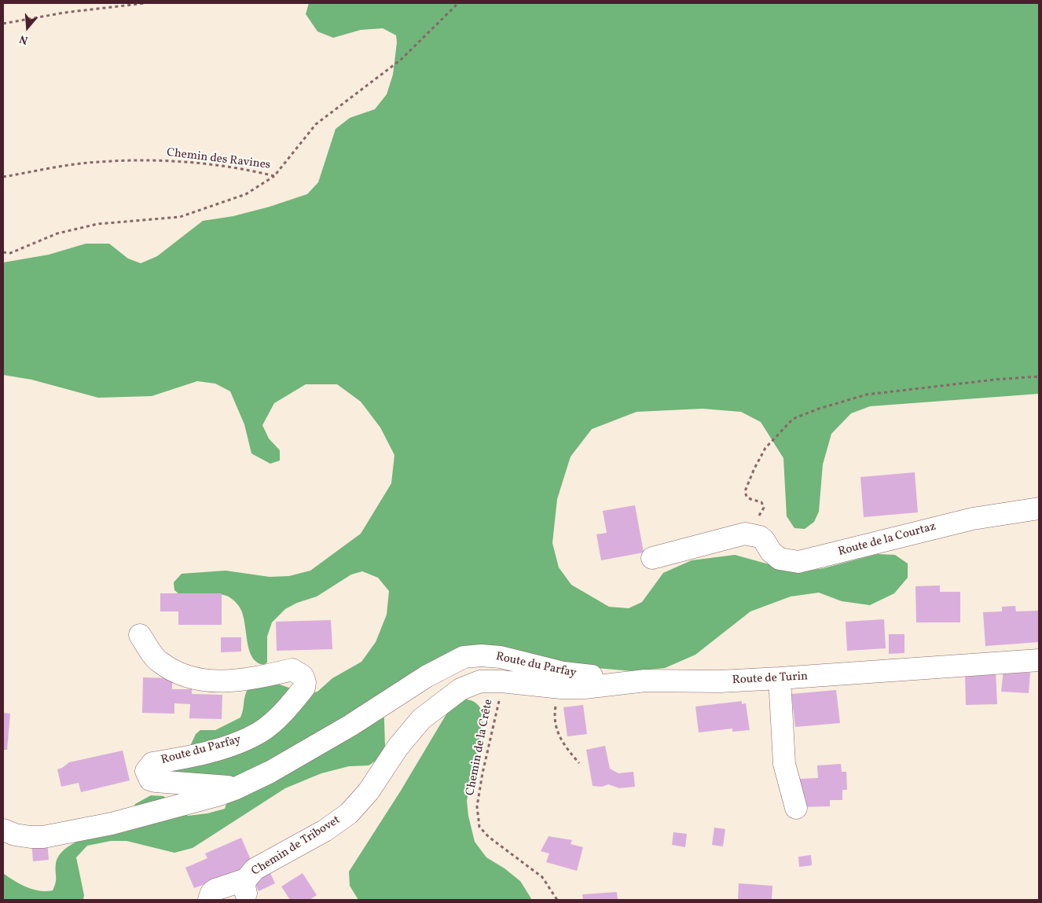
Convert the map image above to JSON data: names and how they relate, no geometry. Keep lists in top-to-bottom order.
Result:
{
  "streets": {
    "street": [
      "Route de la Courtaz",
      "Route du Parfay",
      "Route de Turin",
      "Chemin de Tribovet"
    ],
    "path": ["Chemin des Ravines", "Chemin de la Crête"]
  },
  "crossings": [
    ["Route du Parfay", "Route de Turin"],
    ["Route de Turin", "Chemin de la Crête"],
    ["Route de Turin", "Chemin de Tribovet"],
    ["Chemin de la Crête", "Chemin de Tribovet"]
  ],
  "north": "bottom"
}
